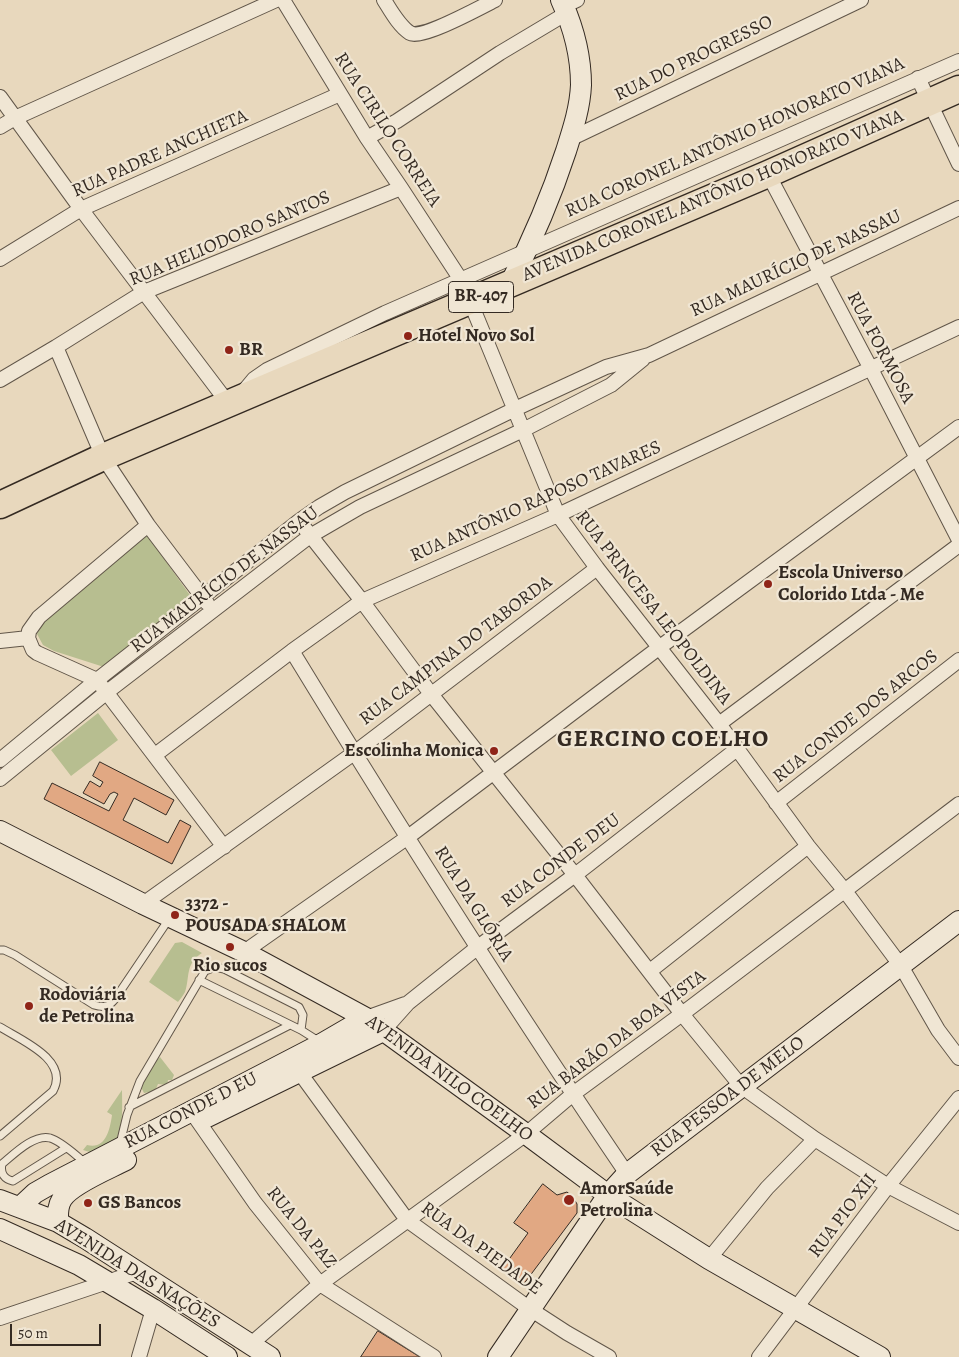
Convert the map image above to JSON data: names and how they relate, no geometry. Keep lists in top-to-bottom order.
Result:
{
  "streets": {
    "highway": ["AVENIDA CORONEL ANTÔNIO HONORATO VIANA", "BR-407"],
    "main road": [
      "AVENIDA NILO COELHO",
      "RUA PESSOA DE MELO",
      "RUA CONDE D EU",
      "AVENIDA DAS NAÇÕES"
    ],
    "street": [
      "RUA DO PROGRESSO",
      "RUA CIRILO CORREIA",
      "RUA CORONEL ANTÔNIO HONORATO VIANA",
      "RUA PADRE ANCHIETA",
      "RUA HELIODORO SANTOS",
      "RUA MAURÍCIO DE NASSAU",
      "RUA FORMOSA",
      "RUA ANTÔNIO RAPOSO TAVARES",
      "RUA PRINCESA LEOPOLDINA",
      "RUA CAMPINA DO TABORDA",
      "RUA CONDE DOS ARCOS",
      "RUA CONDE DEU",
      "RUA DA GLÓRIA",
      "RUA BARÃO DA BOA VISTA",
      "RUA PIO XII",
      "RUA DA PAZ",
      "RUA DA PIEDADE"
    ]
  },
  "crossings": [
    ["RUA CIRILO CORREIA", "RUA CORONEL ANTÔNIO HONORATO VIANA"],
    ["RUA CIRILO CORREIA", "RUA PADRE ANCHIETA"],
    ["RUA CIRILO CORREIA", "AVENIDA CORONEL ANTÔNIO HONORATO VIANA"],
    ["RUA CIRILO CORREIA", "RUA HELIODORO SANTOS"],
    ["RUA CIRILO CORREIA", "RUA PRINCESA LEOPOLDINA"],
    ["RUA CORONEL ANTÔNIO HONORATO VIANA", "AVENIDA CORONEL ANTÔNIO HONORATO VIANA"],
    ["RUA CORONEL ANTÔNIO HONORATO VIANA", "RUA PRINCESA LEOPOLDINA"],
    ["AVENIDA CORONEL ANTÔNIO HONORATO VIANA", "RUA FORMOSA"],
    ["AVENIDA CORONEL ANTÔNIO HONORATO VIANA", "RUA PRINCESA LEOPOLDINA"],
    ["RUA MAURÍCIO DE NASSAU", "RUA FORMOSA"],
    ["RUA MAURÍCIO DE NASSAU", "RUA PRINCESA LEOPOLDINA"],
    ["RUA FORMOSA", "RUA ANTÔNIO RAPOSO TAVARES"],
    ["RUA ANTÔNIO RAPOSO TAVARES", "RUA PRINCESA LEOPOLDINA"],
    ["RUA ANTÔNIO RAPOSO TAVARES", "RUA DA GLÓRIA"],
    ["RUA PRINCESA LEOPOLDINA", "RUA CAMPINA DO TABORDA"],
    ["RUA PRINCESA LEOPOLDINA", "RUA CONDE DOS ARCOS"],
    ["RUA PRINCESA LEOPOLDINA", "RUA CONDE DEU"],
    ["RUA PRINCESA LEOPOLDINA", "RUA BARÃO DA BOA VISTA"],
    ["RUA PRINCESA LEOPOLDINA", "RUA PESSOA DE MELO"],
    ["RUA CAMPINA DO TABORDA", "RUA DA GLÓRIA"],
    ["RUA CAMPINA DO TABORDA", "AVENIDA NILO COELHO"],
    ["RUA CONDE DEU", "RUA DA GLÓRIA"],
    ["RUA CONDE DEU", "AVENIDA NILO COELHO"],
    ["RUA CONDE DEU", "RUA CONDE D EU"],
    ["RUA DA GLÓRIA", "RUA BARÃO DA BOA VISTA"],
    ["RUA DA GLÓRIA", "RUA PESSOA DE MELO"],
    ["RUA BARÃO DA BOA VISTA", "AVENIDA NILO COELHO"],
    ["RUA BARÃO DA BOA VISTA", "RUA DA PAZ"],
    ["RUA BARÃO DA BOA VISTA", "RUA DA PIEDADE"],
    ["RUA BARÃO DA BOA VISTA", "AVENIDA DAS NAÇÕES"],
    ["AVENIDA NILO COELHO", "RUA PESSOA DE MELO"],
    ["AVENIDA NILO COELHO", "RUA CONDE D EU"],
    ["AVENIDA NILO COELHO", "RUA PIO XII"],
    ["RUA PESSOA DE MELO", "RUA DA PIEDADE"],
    ["RUA CONDE D EU", "RUA DA PAZ"],
    ["RUA CONDE D EU", "RUA DA PIEDADE"],
    ["RUA CONDE D EU", "AVENIDA DAS NAÇÕES"]
  ],
  "districts": ["GERCINO COELHO"],
  "places": [
    "Hotel Novo Sol",
    "BR",
    "Escola Universo Colorido Ltda - Me",
    "Escolinha Monica",
    "3372 - POUSADA SHALOM",
    "Rio sucos",
    "Rodoviária de Petrolina",
    "AmorSaúde Petrolina",
    "GS Bancos"
  ],
  "scale_bar": "50 m"
}
